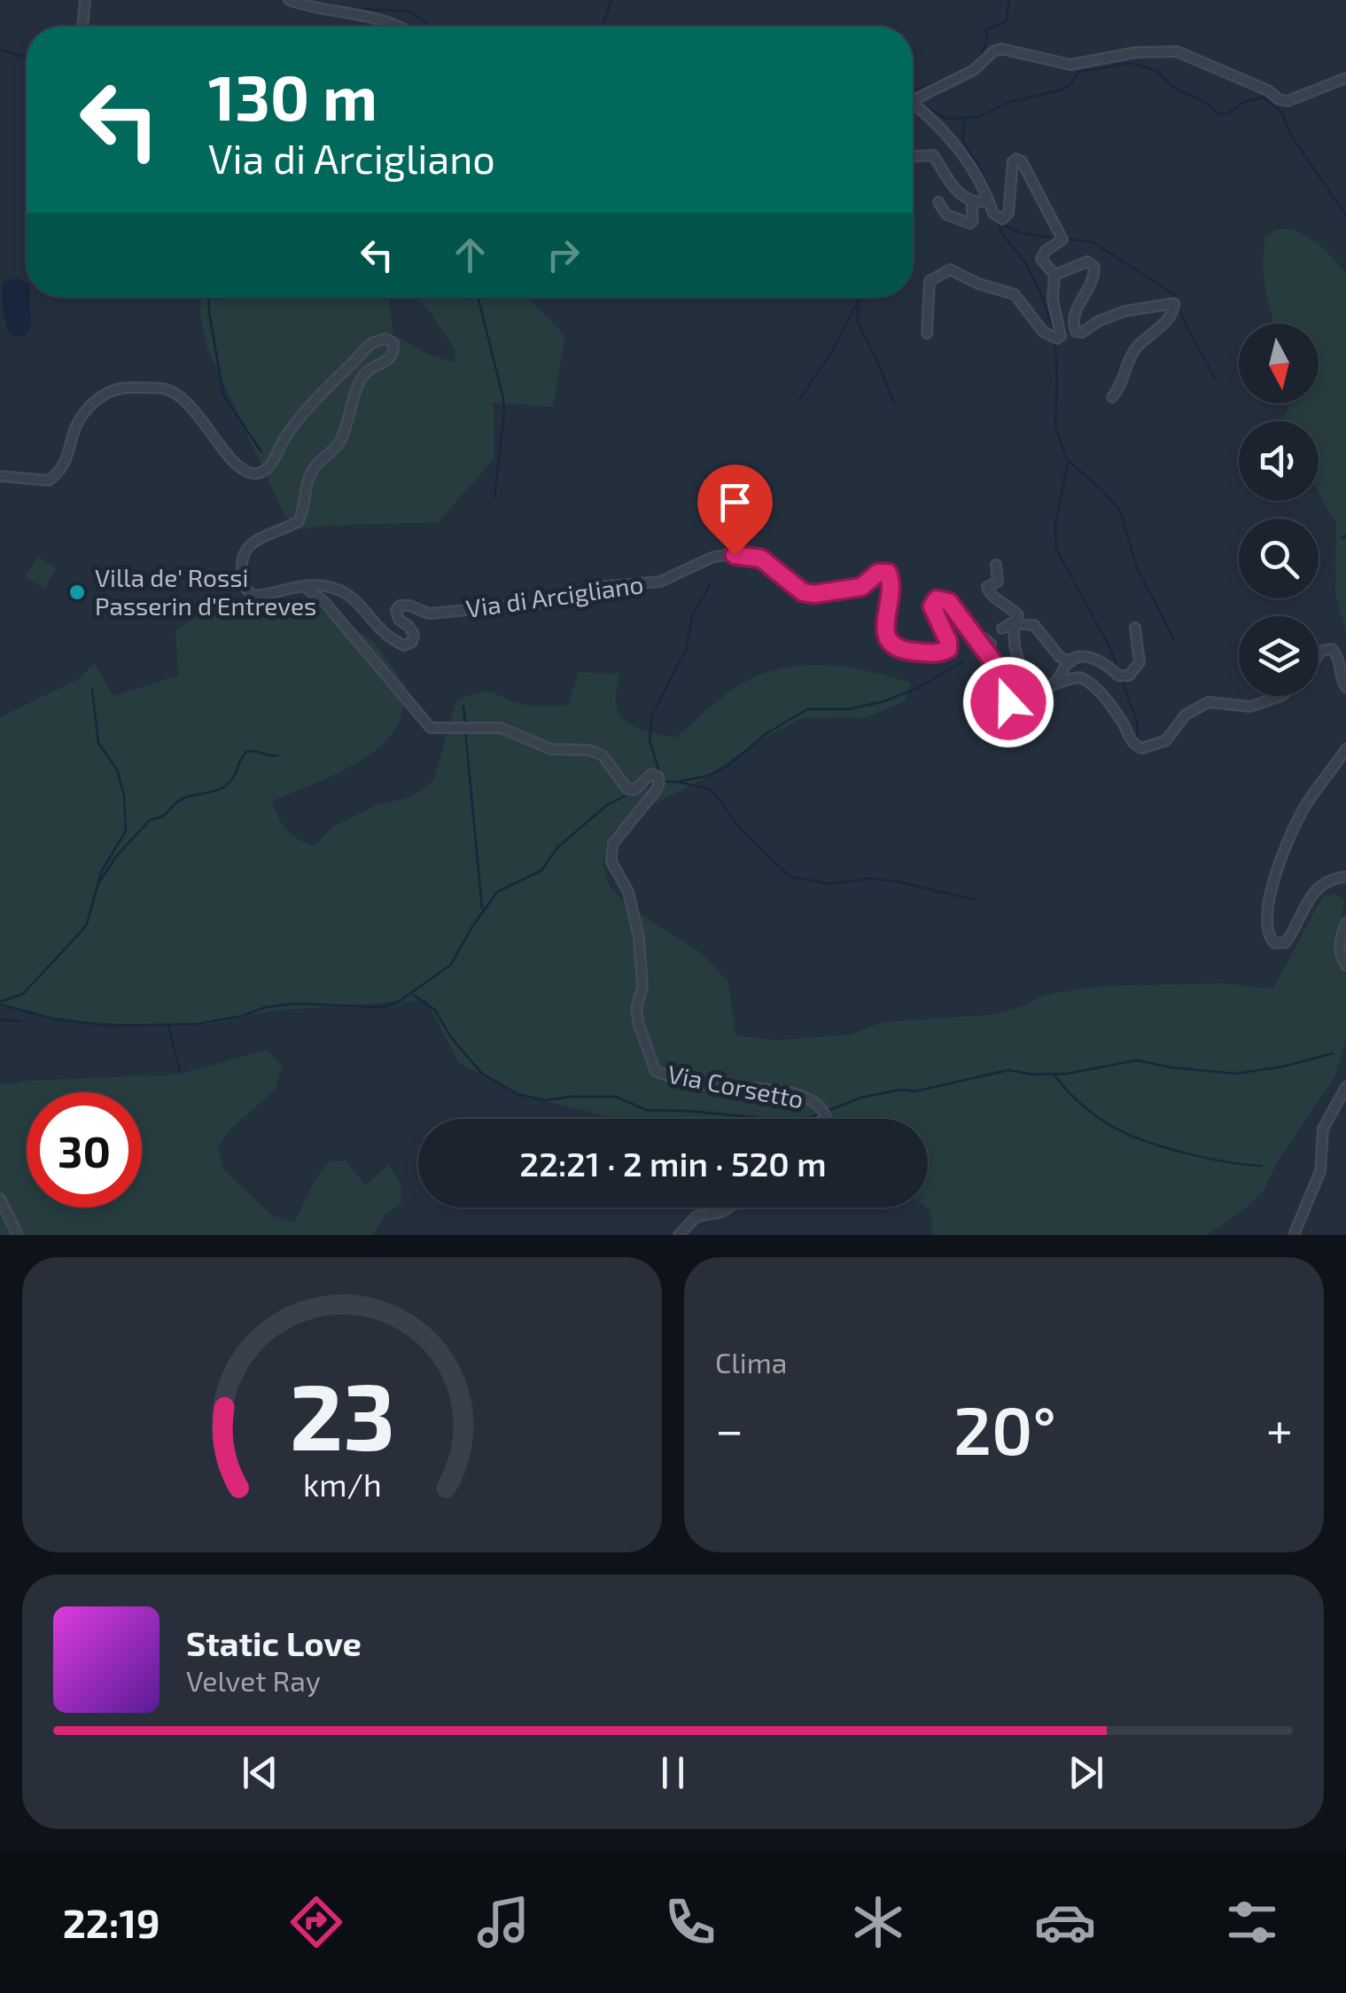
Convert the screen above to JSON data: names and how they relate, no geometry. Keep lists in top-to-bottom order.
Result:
{
  "streets": {
    "street": ["Via di Arcigliano", "Via Corsetto"]
  },
  "crossings": [
    ["Via di Arcigliano", "Via Corsetto"]
  ],
  "places": ["Villa de' Rossi Passerin d'Entreves"],
  "north": "bottom",
  "page": {
    "turn": ["130 m", "Via di Arcigliano"],
    "limit": "30",
    "trip": "22:21 · 2 min · 520 m",
    "tile": "Clima",
    "heat": ["−", "20°", "+"],
    "song": ["Static Love", "Velvet Ray"],
    "tabs": "22:19",
    "gauge": ["23", "km/h"]
  }
}
